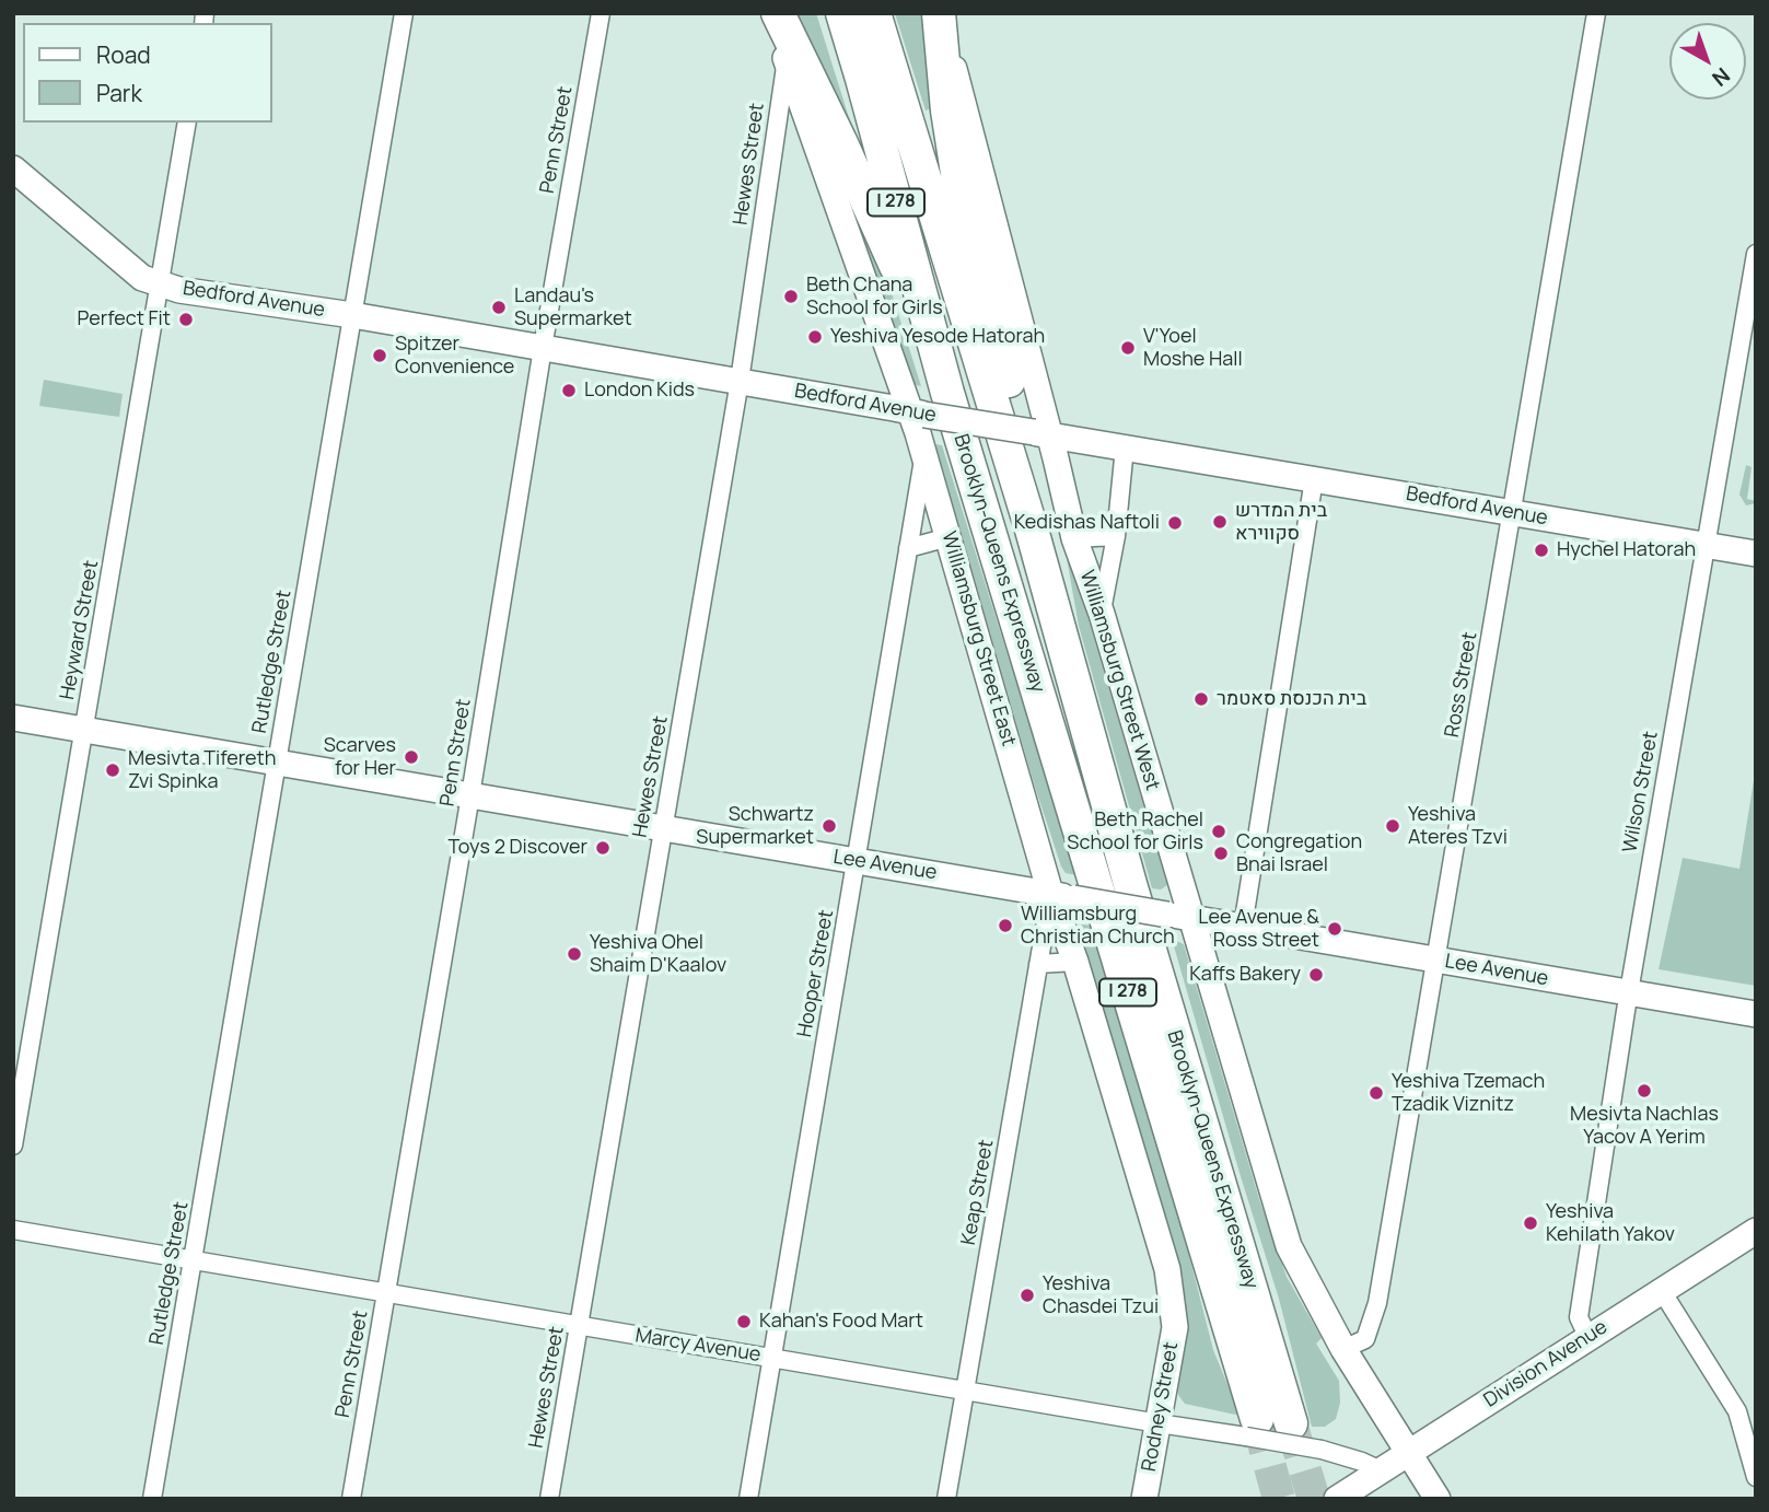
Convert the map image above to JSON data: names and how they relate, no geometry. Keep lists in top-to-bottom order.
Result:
{
  "streets": {
    "highway": ["I 278", "Brooklyn-Queens Expressway"],
    "main road": [
      "Bedford Avenue",
      "Williamsburg Street East",
      "Williamsburg Street West",
      "Lee Avenue",
      "Division Avenue",
      "Rodney Street"
    ],
    "street": [
      "Penn Street",
      "Hewes Street",
      "Heyward Street",
      "Rutledge Street",
      "Ross Street",
      "Wilson Street",
      "Hooper Street",
      "Keap Street",
      "Marcy Avenue"
    ]
  },
  "crossings": [
    ["Penn Street", "Bedford Avenue"],
    ["Penn Street", "Lee Avenue"],
    ["Penn Street", "Marcy Avenue"],
    ["Hewes Street", "Bedford Avenue"],
    ["Hewes Street", "Williamsburg Street East"],
    ["Hewes Street", "Lee Avenue"],
    ["Hewes Street", "Marcy Avenue"],
    ["Bedford Avenue", "Brooklyn-Queens Expressway"],
    ["Bedford Avenue", "Heyward Street"],
    ["Bedford Avenue", "Williamsburg Street East"],
    ["Bedford Avenue", "Rutledge Street"],
    ["Bedford Avenue", "Williamsburg Street West"],
    ["Bedford Avenue", "Ross Street"],
    ["Bedford Avenue", "Wilson Street"],
    ["Brooklyn-Queens Expressway", "Williamsburg Street East"],
    ["Brooklyn-Queens Expressway", "Marcy Avenue"],
    ["Heyward Street", "Lee Avenue"],
    ["Williamsburg Street East", "Lee Avenue"],
    ["Williamsburg Street East", "Hooper Street"],
    ["Williamsburg Street East", "Keap Street"],
    ["Williamsburg Street East", "Rodney Street"],
    ["Rutledge Street", "Lee Avenue"],
    ["Rutledge Street", "Marcy Avenue"],
    ["Williamsburg Street West", "Ross Street"],
    ["Williamsburg Street West", "Lee Avenue"],
    ["Williamsburg Street West", "Division Avenue"],
    ["Ross Street", "Lee Avenue"],
    ["Wilson Street", "Lee Avenue"],
    ["Wilson Street", "Division Avenue"],
    ["Lee Avenue", "Hooper Street"],
    ["Lee Avenue", "Keap Street"],
    ["Hooper Street", "Marcy Avenue"],
    ["Keap Street", "Marcy Avenue"],
    ["Marcy Avenue", "Division Avenue"],
    ["Marcy Avenue", "Rodney Street"]
  ],
  "places": [
    "Beth Chana School for Girls",
    "Landau's Supermarket",
    "Perfect Fit",
    "Yeshiva Yesode Hatorah",
    "V'Yoel Moshe Hall",
    "Spitzer Convenience",
    "London Kids",
    "בית המדרש סקווירא",
    "Kedishas Naftoli",
    "Hychel Hatorah",
    "בית הכנסת סאטמר",
    "Scarves for Her",
    "Mesivta Tifereth Zvi Spinka",
    "Schwartz Supermarket",
    "Yeshiva Ateres Tzvi",
    "Beth Rachel School for Girls",
    "Toys 2 Discover",
    "Congregation Bnai Israel",
    "Williamsburg Christian Church",
    "Lee Avenue & Ross Street",
    "Yeshiva Ohel Shaim D'Kaalov",
    "Kaffs Bakery",
    "Mesivta Nachlas Yacov A Yerim",
    "Yeshiva Tzemach Tzadik Viznitz",
    "Yeshiva Kehilath Yakov",
    "Yeshiva Chasdei Tzui",
    "Kahan's Food Mart"
  ],
  "legend": ["Road", "Park"],
  "north": "bottom right"
}
